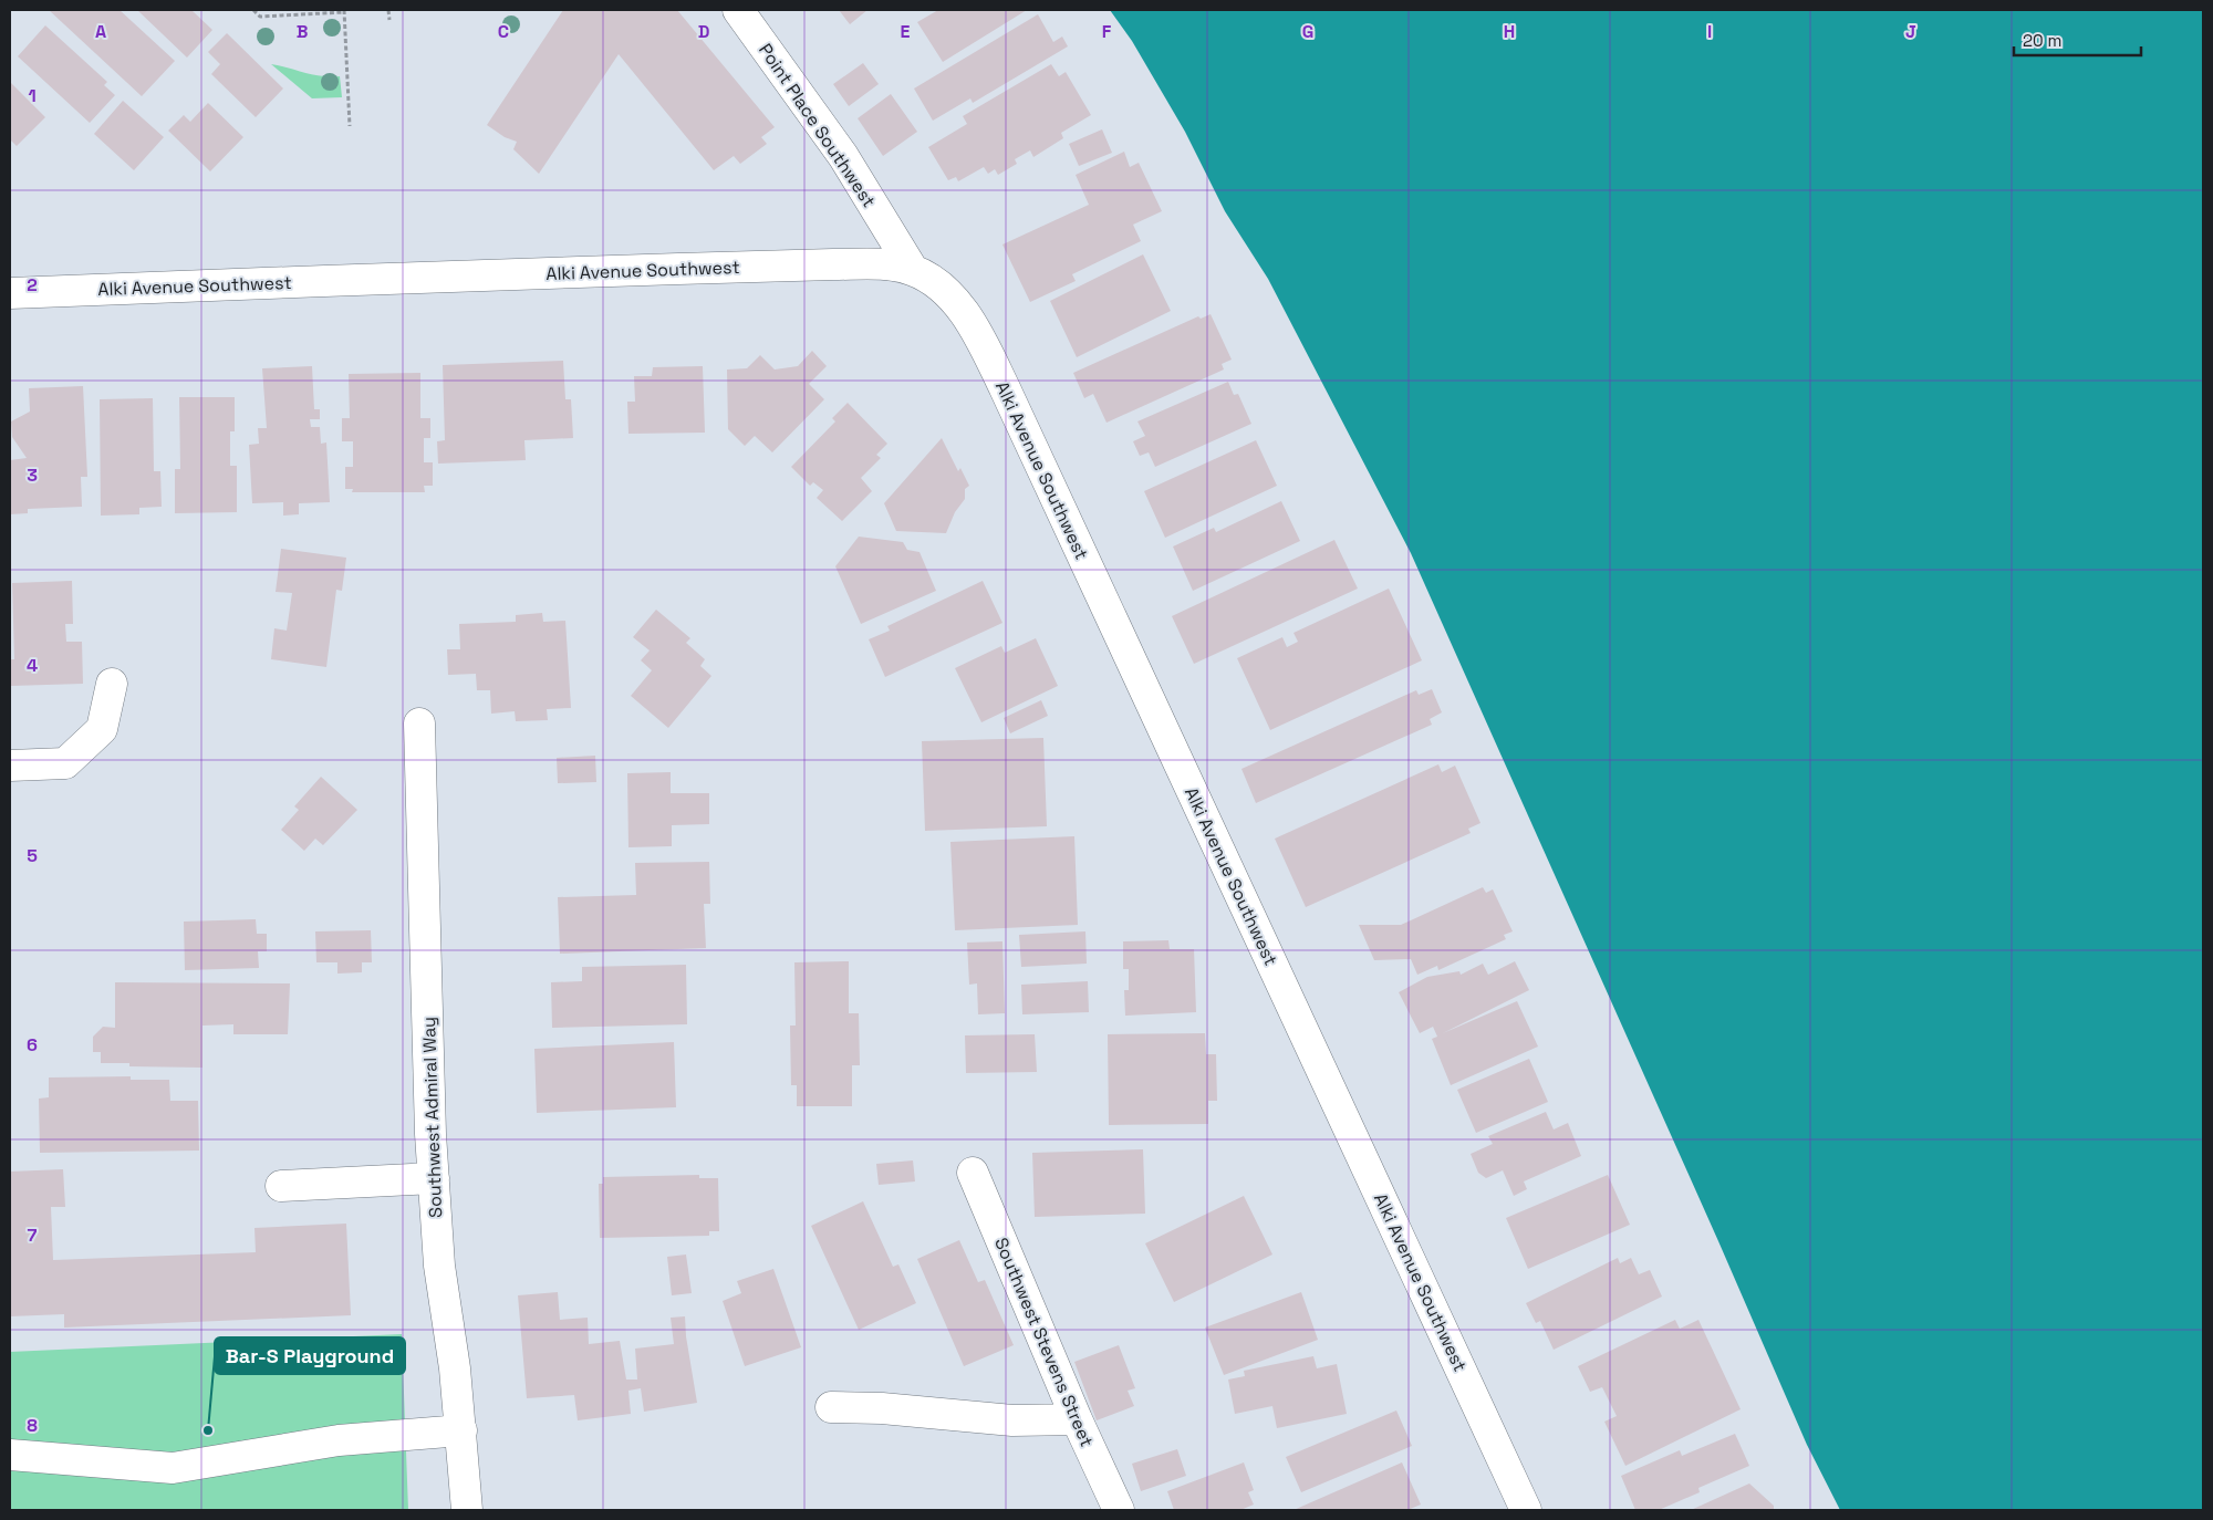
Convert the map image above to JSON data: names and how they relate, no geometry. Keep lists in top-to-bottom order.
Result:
{
  "streets": {
    "street": [
      "Point Place Southwest",
      "Alki Avenue Southwest",
      "Southwest Admiral Way",
      "Southwest Stevens Street"
    ]
  },
  "crossings": [
    ["Point Place Southwest", "Alki Avenue Southwest"]
  ],
  "places": ["Bar-S Playground"],
  "scale_bar": "20 m",
  "grid": {
    "columns": [
      "A",
      "B",
      "C",
      "D",
      "E",
      "F",
      "G",
      "H",
      "I",
      "J"
    ],
    "rows": [
      "1",
      "2",
      "3",
      "4",
      "5",
      "6",
      "7",
      "8"
    ]
  }
}
